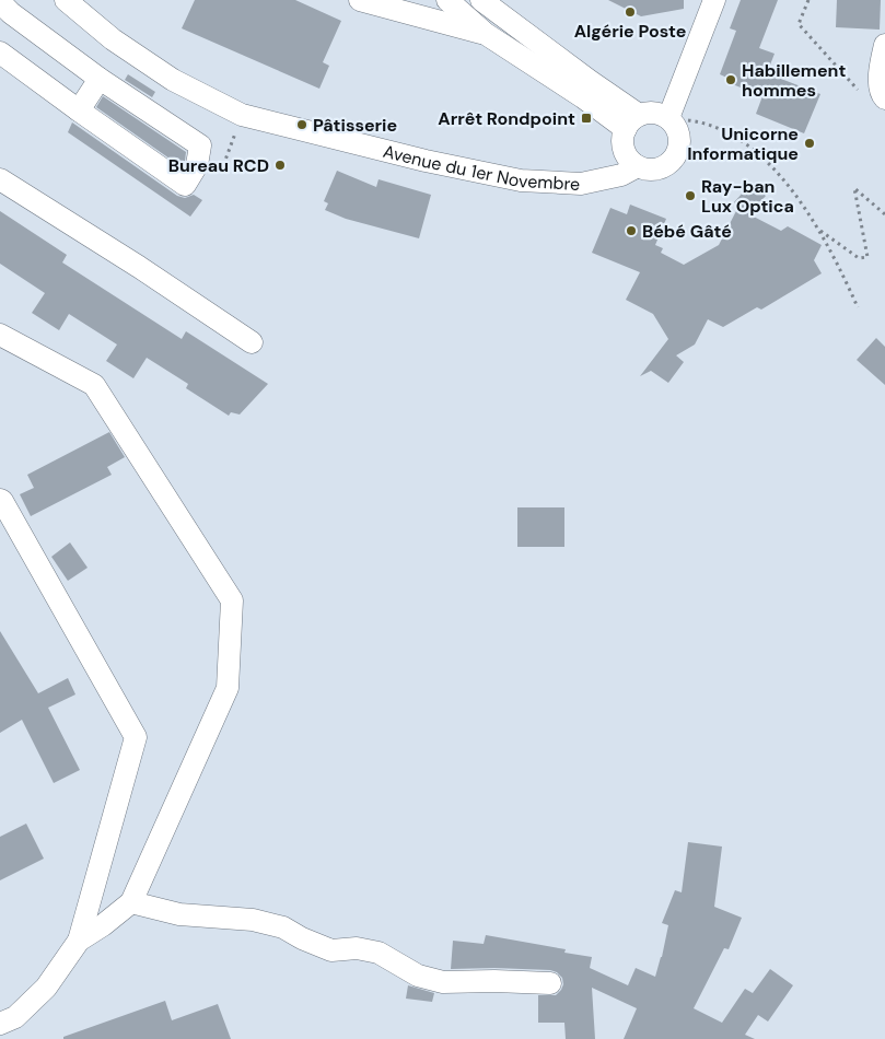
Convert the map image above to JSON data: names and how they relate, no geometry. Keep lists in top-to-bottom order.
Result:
{
  "streets": {
    "street": ["Avenue du 1er Novembre"]
  },
  "places": {
    "other": [
      "Algérie Poste",
      "Habillement hommes",
      "Pâtisserie",
      "Unicorne Informatique",
      "Bureau RCD",
      "Ray-ban Lux Optica",
      "Bébé Gâté"
    ],
    "transit": ["Arrêt Rondpoint"]
  }
}
